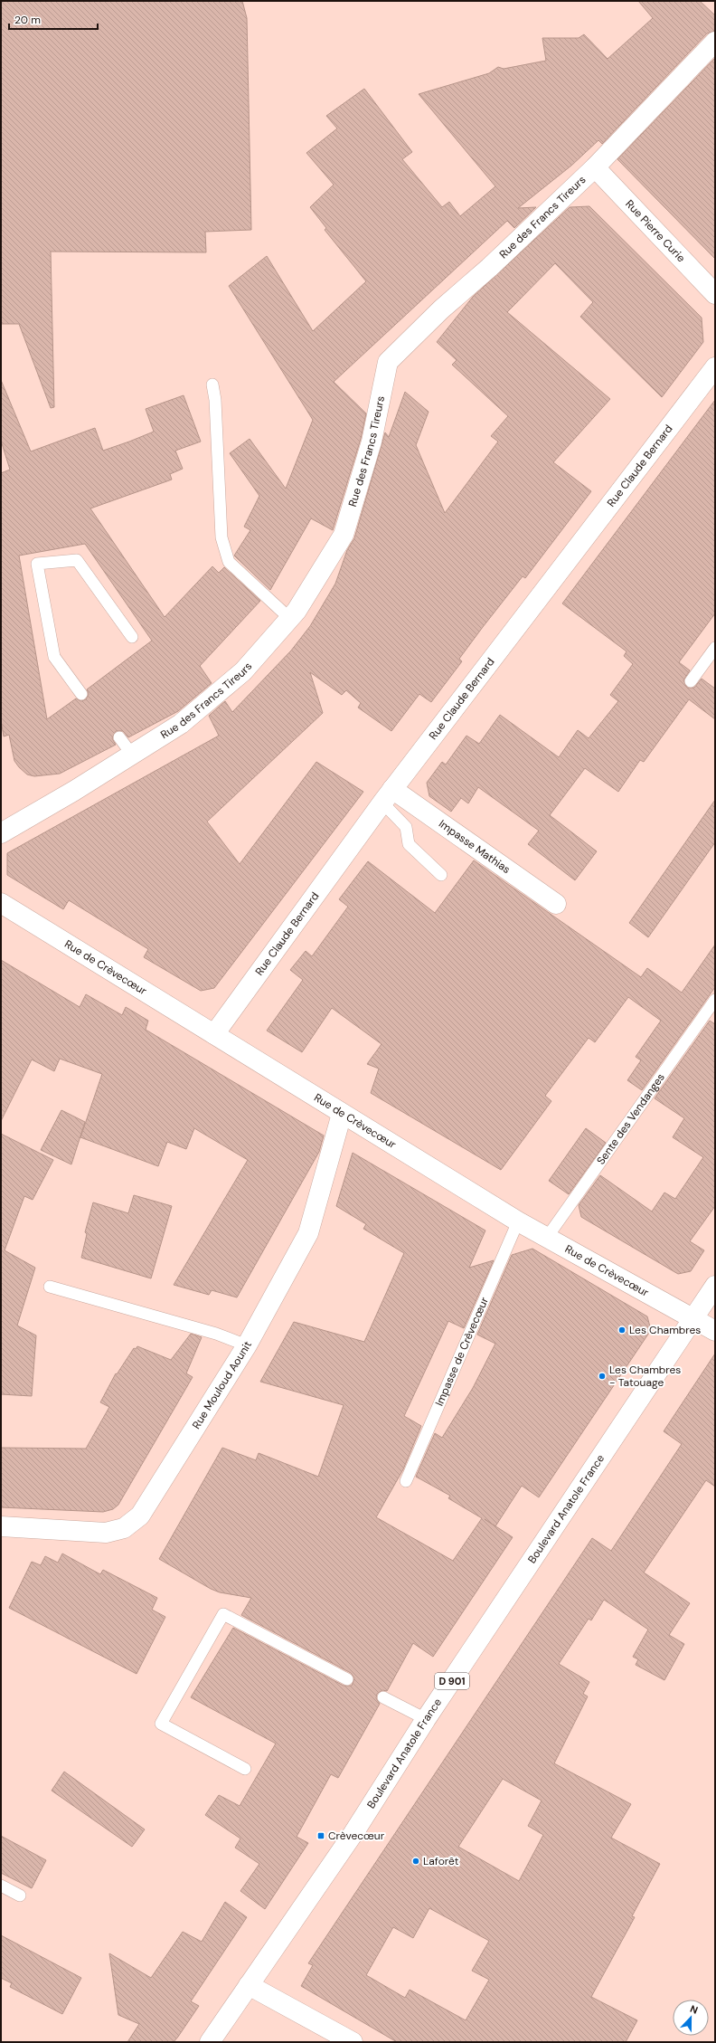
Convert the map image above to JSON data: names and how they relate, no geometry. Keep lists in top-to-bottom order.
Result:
{
  "streets": {
    "street": [
      "Rue des Francs Tireurs",
      "Rue Pierre Curie",
      "Rue Claude Bernard",
      "Impasse Mathias",
      "Rue de Crèvecœur",
      "Rue Mouloud Aounit",
      "Boulevard Anatole France",
      "D 901"
    ],
    "lane": ["Sente des Vendanges", "Impasse de Crèvecœur"]
  },
  "crossings": [
    ["Rue des Francs Tireurs", "Rue Pierre Curie"],
    ["Rue Claude Bernard", "Impasse Mathias"],
    ["Rue Claude Bernard", "Rue de Crèvecœur"],
    ["Rue de Crèvecœur", "Sente des Vendanges"],
    ["Rue de Crèvecœur", "Impasse de Crèvecœur"],
    ["Rue de Crèvecœur", "Rue Mouloud Aounit"],
    ["Rue de Crèvecœur", "Boulevard Anatole France"],
    ["Rue de Crèvecœur", "D 901"],
    ["Boulevard Anatole France", "D 901"]
  ],
  "places": {
    "other": ["Les Chambres", "Les Chambres - Tatouage", "Laforêt"],
    "transit": ["Crèvecœur"]
  },
  "scale_bar": "20 m",
  "north": "top"
}
